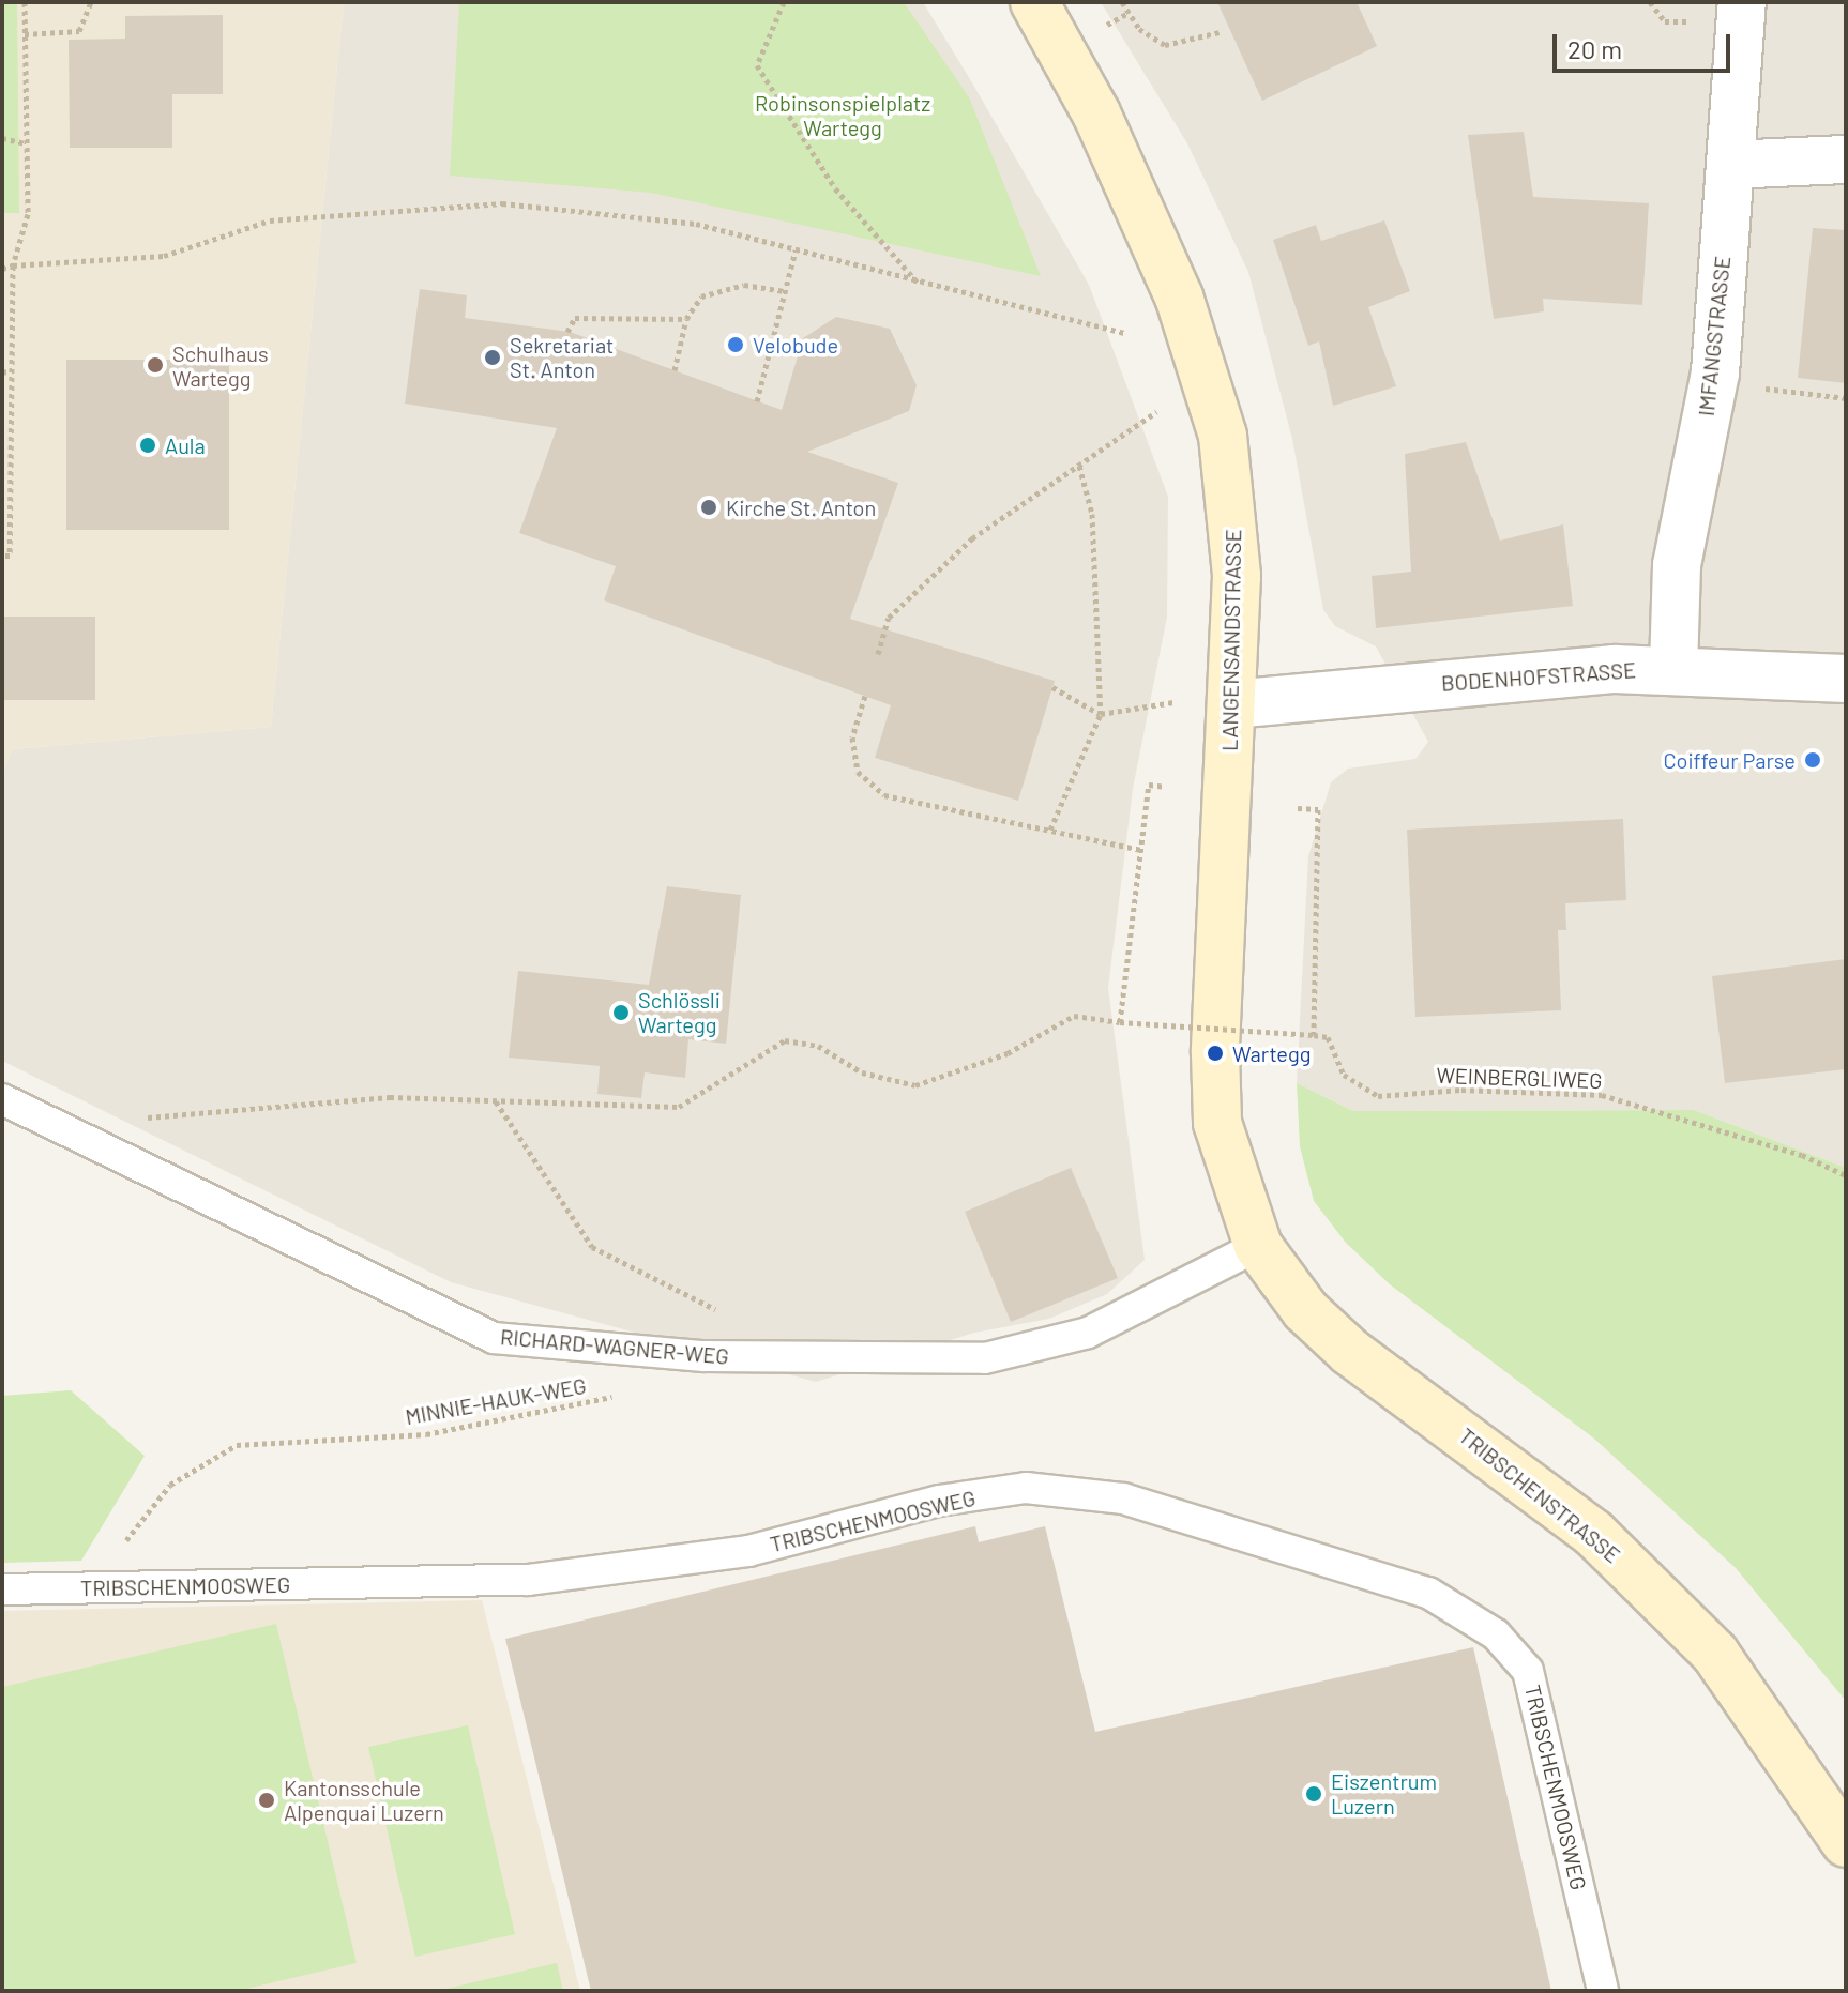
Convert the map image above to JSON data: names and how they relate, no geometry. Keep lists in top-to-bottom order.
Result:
{
  "streets": {
    "street": [
      "IMFANGSTRASSE",
      "LANGENSANDSTRASSE",
      "BODENHOFSTRASSE",
      "TRIBSCHENSTRASSE"
    ],
    "lane": ["RICHARD-WAGNER-WEG", "TRIBSCHENMOOSWEG"],
    "path": ["WEINBERGLIWEG", "MINNIE-HAUK-WEG"]
  },
  "crossings": [
    ["IMFANGSTRASSE", "BODENHOFSTRASSE"],
    ["LANGENSANDSTRASSE", "BODENHOFSTRASSE"],
    ["LANGENSANDSTRASSE", "TRIBSCHENSTRASSE"],
    ["RICHARD-WAGNER-WEG", "TRIBSCHENSTRASSE"],
    ["MINNIE-HAUK-WEG", "TRIBSCHENMOOSWEG"]
  ],
  "parks": ["Robinsonspielplatz Wartegg"],
  "places": [
    "Velobude",
    "Sekretariat St. Anton",
    "Schulhaus Wartegg",
    "Aula",
    "Kirche St. Anton",
    "Coiffeur Parse",
    "Schlössli Wartegg",
    "Wartegg",
    "Eiszentrum Luzern",
    "Kantonsschule Alpenquai Luzern"
  ],
  "scale_bar": "20 m"
}
